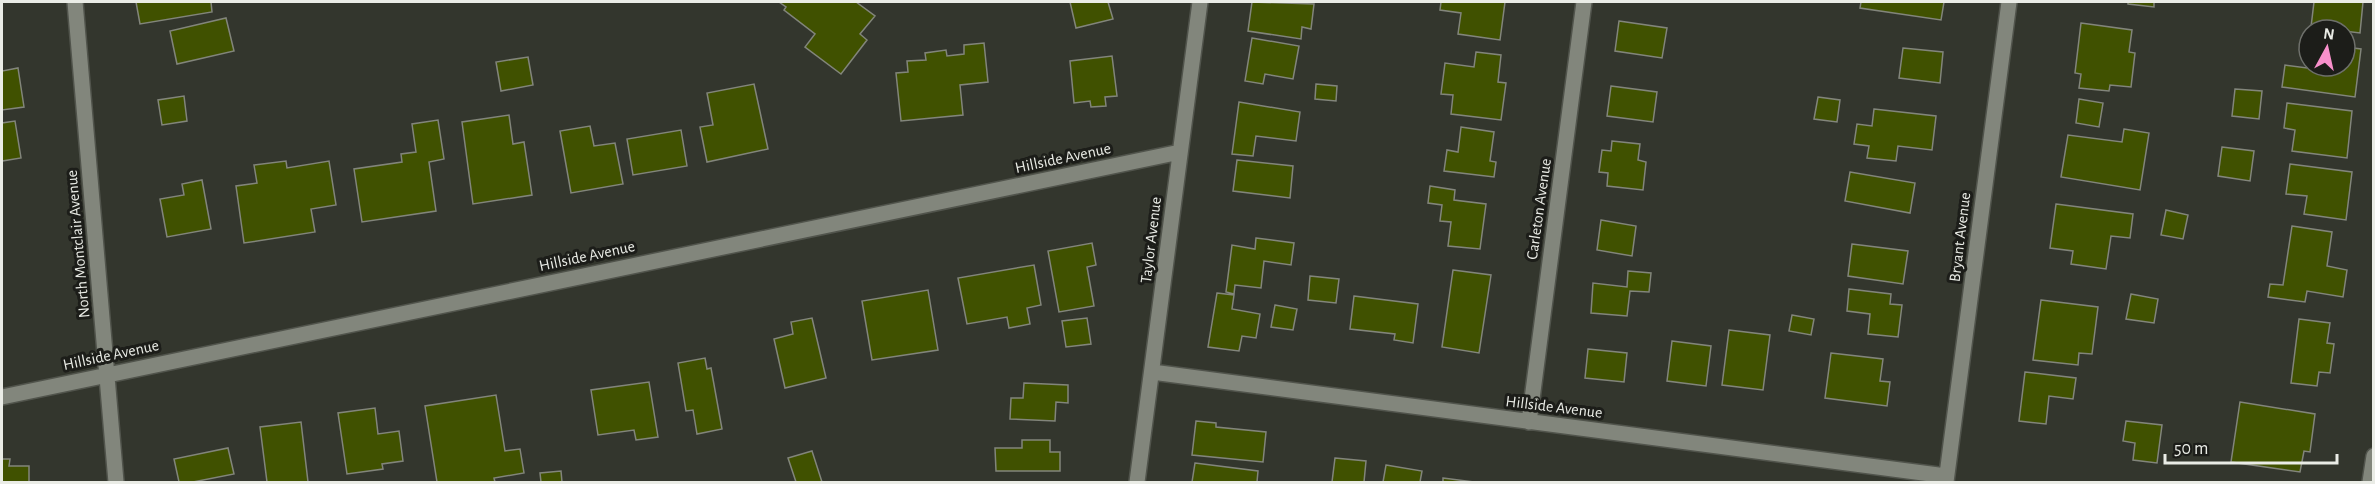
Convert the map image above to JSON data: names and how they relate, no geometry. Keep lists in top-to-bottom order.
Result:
{
  "streets": {
    "street": [
      "Hillside Avenue",
      "Carleton Avenue",
      "Bryant Avenue",
      "Taylor Avenue",
      "North Montclair Avenue"
    ]
  },
  "crossings": [
    ["Hillside Avenue", "Carleton Avenue"],
    ["Hillside Avenue", "Bryant Avenue"],
    ["Hillside Avenue", "Taylor Avenue"],
    ["Hillside Avenue", "North Montclair Avenue"]
  ],
  "scale_bar": "50 m",
  "north": "top"
}
